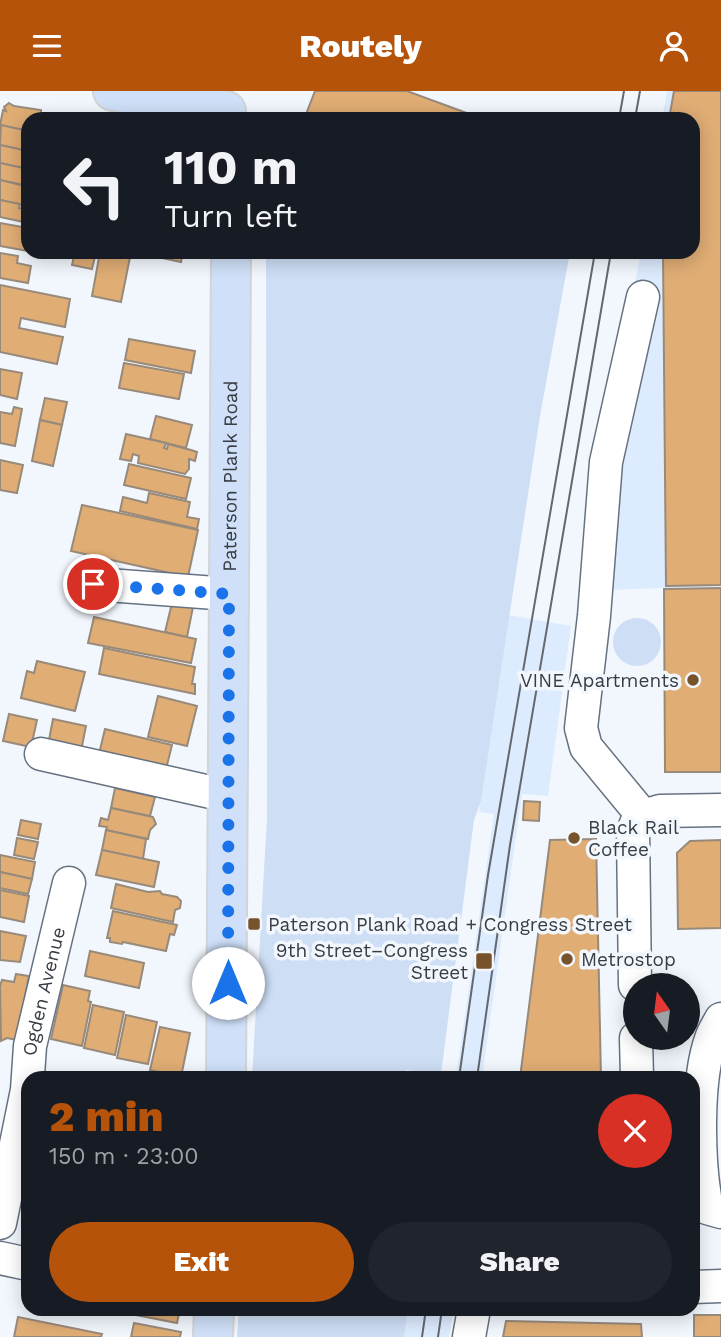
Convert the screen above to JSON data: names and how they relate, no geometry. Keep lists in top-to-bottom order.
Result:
{
  "streets": {
    "main road": ["Paterson Plank Road"],
    "street": ["Ogden Avenue"]
  },
  "places": {
    "other": ["VINE Apartments", "Black Rail Coffee", "Metrostop"],
    "transit": ["Paterson Plank Road + Congress Street", "9th Street–Congress Street"]
  },
  "north": "top",
  "page": {
    "header": "Routely",
    "turn": ["110 m", "Turn left"],
    "heading": ["2 min", "150 m · 23:00"],
    "buttons": ["Exit", "Share"]
  }
}
